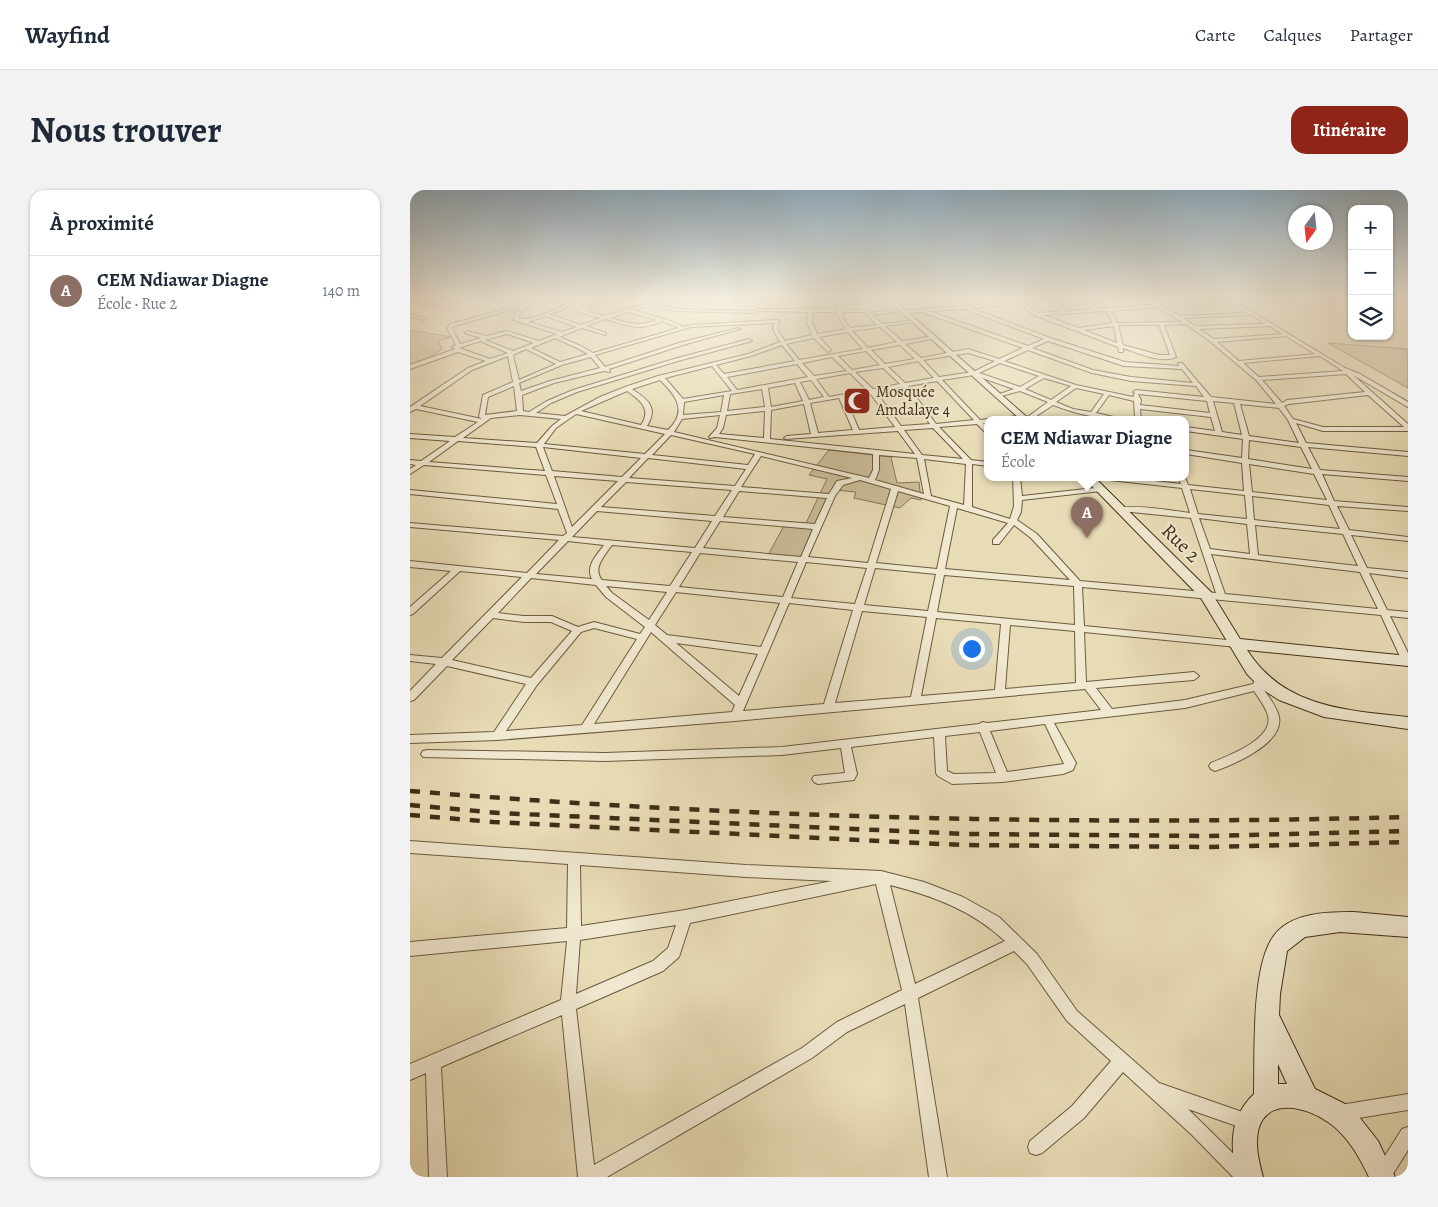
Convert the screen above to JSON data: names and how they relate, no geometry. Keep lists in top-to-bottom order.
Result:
{
  "streets": {
    "street": ["Rue 2"]
  },
  "places": {
    "mosque": ["Mosquée Amdalaye 4"]
  },
  "north": "bottom",
  "page": {
    "header": "Wayfind",
    "nav": ["Carte", "Calques", "Partager"],
    "title": "Nous trouver",
    "buttons": "Itinéraire",
    "heading": "À proximité",
    "map_buttons": ["+", "−"],
    "list": [
      {
        "mark": "A",
        "name": "CEM Ndiawar Diagne",
        "note": "École · Rue 2",
        "value": "140 m"
      }
    ],
    "popup": ["CEM Ndiawar Diagne", "École"],
    "pins": "A"
  }
}
